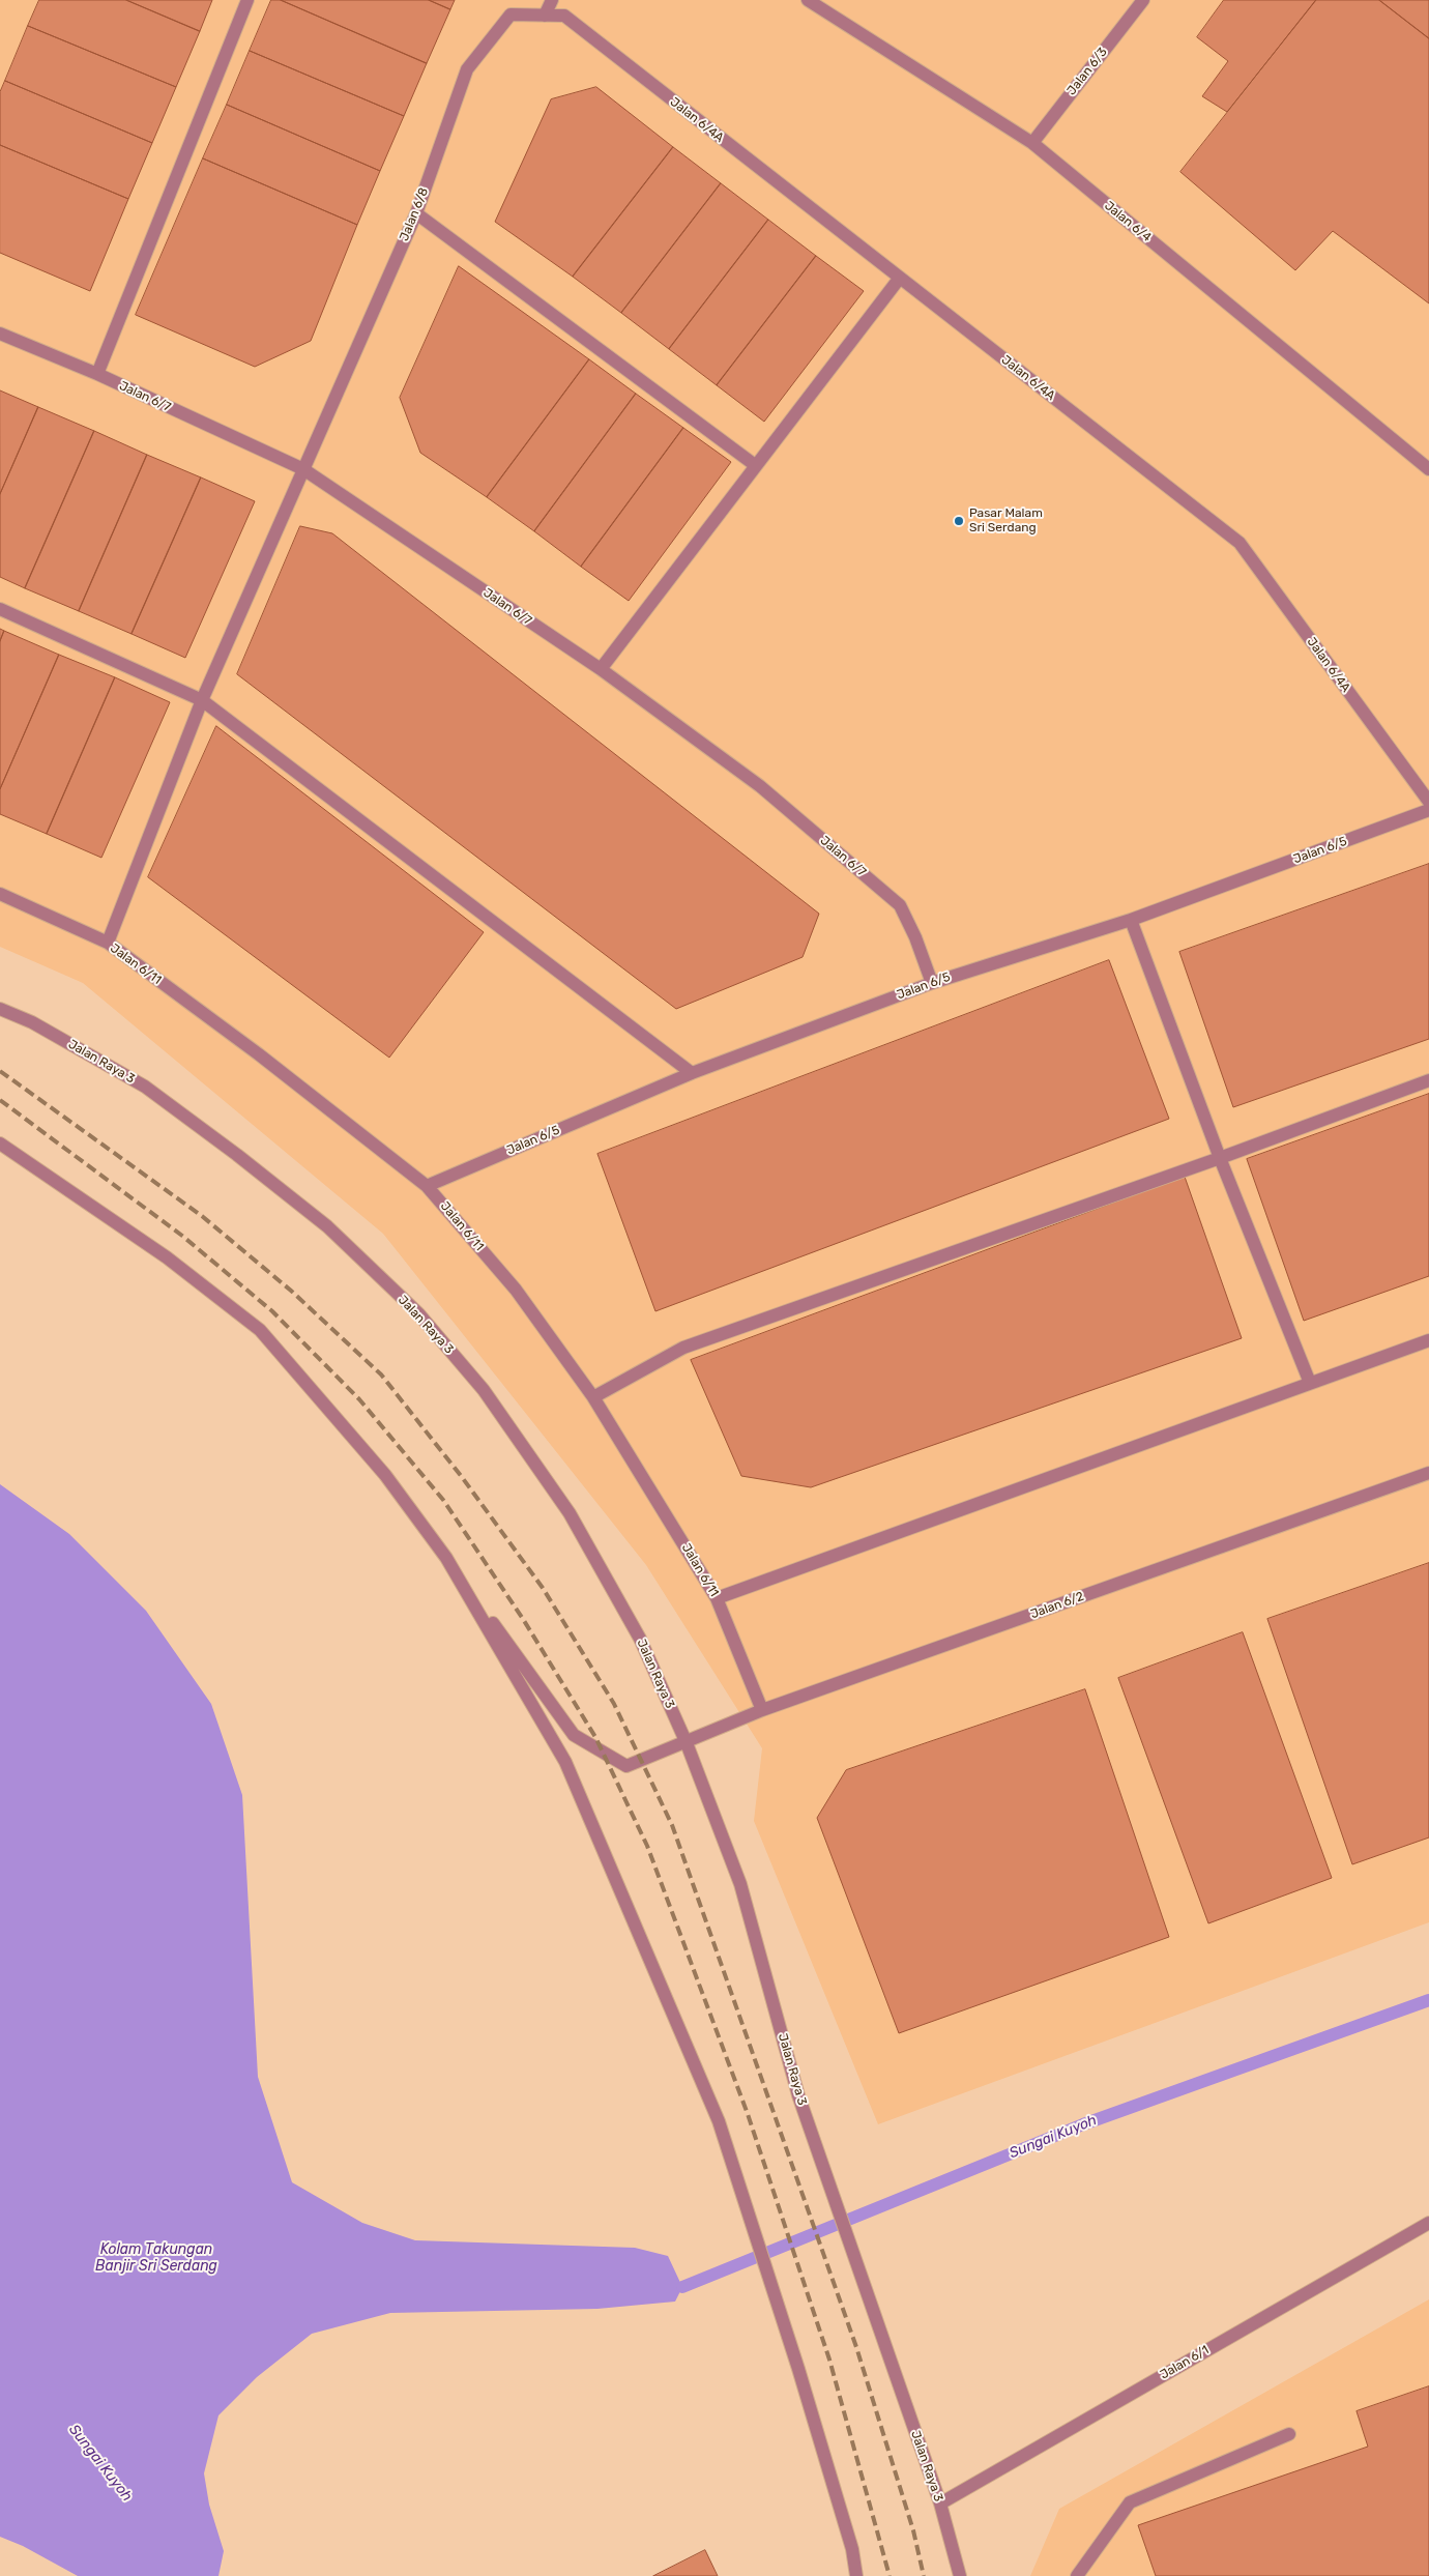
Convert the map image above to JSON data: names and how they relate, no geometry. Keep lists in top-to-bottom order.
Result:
{
  "streets": {
    "street": [
      "Jalan 6/3",
      "Jalan 6/4A",
      "Jalan 6/8",
      "Jalan 6/4",
      "Jalan 6/7",
      "Jalan 6/5",
      "Jalan 6/11",
      "Jalan Raya 3",
      "Jalan 6/2",
      "Jalan 6/1"
    ]
  },
  "crossings": [
    ["Jalan 6/3", "Jalan 6/4"],
    ["Jalan 6/4A", "Jalan 6/8"],
    ["Jalan 6/8", "Jalan 6/7"],
    ["Jalan 6/8", "Jalan 6/11"],
    ["Jalan 6/7", "Jalan 6/5"],
    ["Jalan 6/5", "Jalan 6/11"],
    ["Jalan 6/11", "Jalan 6/2"],
    ["Jalan Raya 3", "Jalan 6/2"],
    ["Jalan Raya 3", "Jalan 6/1"]
  ],
  "water": ["Sungai Kuyoh", "Kolam Takungan Banjir Sri Serdang"],
  "places": ["Pasar Malam Sri Serdang"]
}
